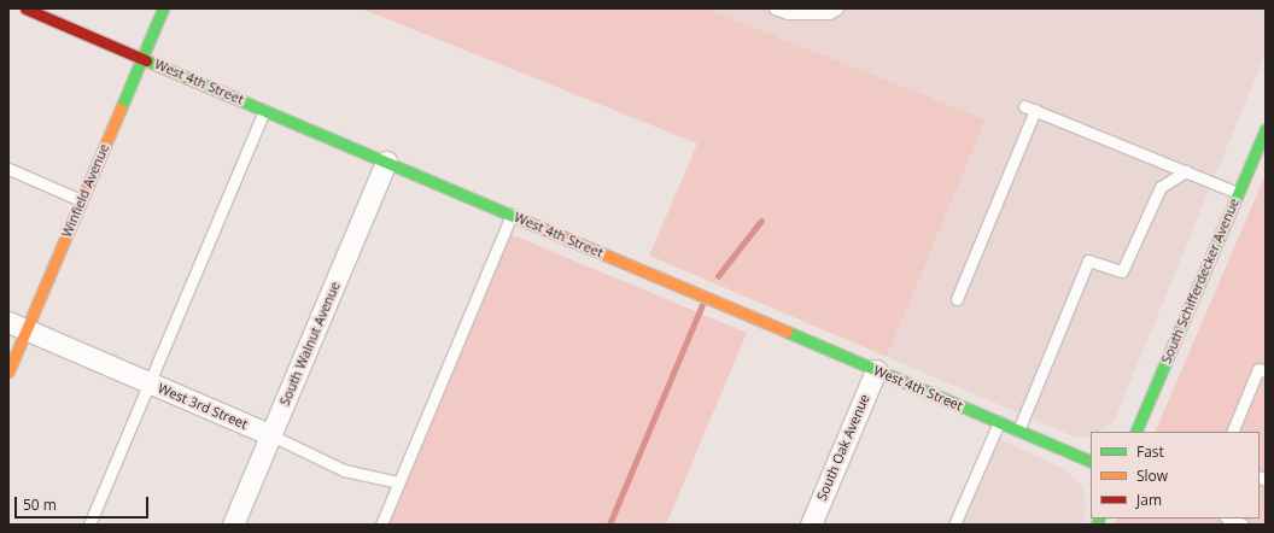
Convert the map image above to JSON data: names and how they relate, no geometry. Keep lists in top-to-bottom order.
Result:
{
  "streets": {
    "street": [
      "West 4th Street",
      "Winfield Avenue",
      "South Schifferdecker Avenue",
      "South Walnut Avenue",
      "West 3rd Street",
      "South Oak Avenue"
    ]
  },
  "crossings": [
    ["West 4th Street", "Winfield Avenue"],
    ["West 4th Street", "South Walnut Avenue"],
    ["West 4th Street", "South Oak Avenue"],
    ["Winfield Avenue", "West 3rd Street"],
    ["South Walnut Avenue", "West 3rd Street"]
  ],
  "legend": ["Fast", "Slow", "Jam"],
  "scale_bar": "50 m"
}
